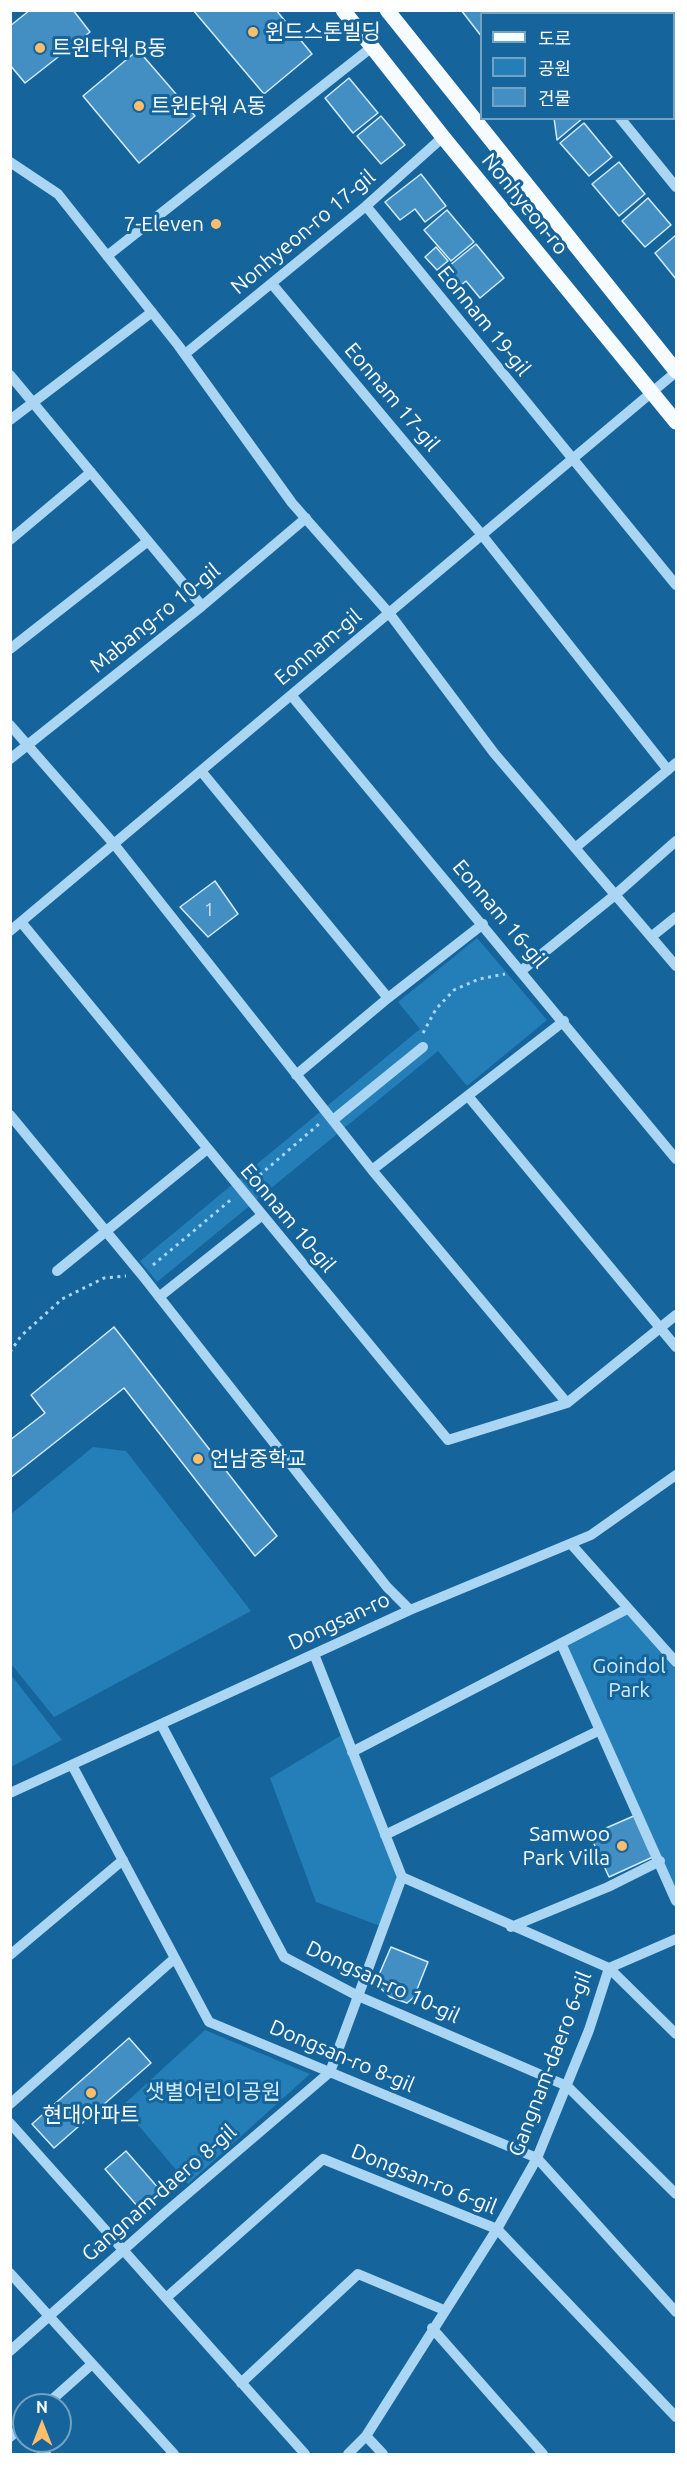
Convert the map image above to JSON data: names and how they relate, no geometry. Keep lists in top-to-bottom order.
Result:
{
  "streets": {
    "main road": ["Nonhyeon-ro"],
    "street": [
      "Nonhyeon-ro 17-gil",
      "Eonnam 19-gil",
      "Eonnam 17-gil",
      "Mabang-ro 10-gil",
      "Eonnam-gil",
      "Eonnam 16-gil",
      "Eonnam 10-gil",
      "Dongsan-ro",
      "Dongsan-ro 10-gil",
      "Dongsan-ro 8-gil",
      "Gangnam-daero 6-gil",
      "Dongsan-ro 6-gil",
      "Gangnam-daero 8-gil"
    ]
  },
  "crossings": [
    ["Nonhyeon-ro", "Nonhyeon-ro 17-gil"],
    ["Nonhyeon-ro", "Eonnam-gil"],
    ["Nonhyeon-ro 17-gil", "Eonnam 19-gil"],
    ["Nonhyeon-ro 17-gil", "Eonnam 17-gil"],
    ["Eonnam 19-gil", "Eonnam-gil"],
    ["Eonnam 17-gil", "Eonnam-gil"],
    ["Eonnam-gil", "Eonnam 16-gil"],
    ["Eonnam-gil", "Eonnam 10-gil"],
    ["Dongsan-ro", "Dongsan-ro 10-gil"],
    ["Dongsan-ro", "Dongsan-ro 8-gil"],
    ["Dongsan-ro 10-gil", "Gangnam-daero 6-gil"],
    ["Dongsan-ro 10-gil", "Gangnam-daero 8-gil"],
    ["Dongsan-ro 8-gil", "Gangnam-daero 6-gil"],
    ["Dongsan-ro 8-gil", "Gangnam-daero 8-gil"],
    ["Gangnam-daero 6-gil", "Dongsan-ro 6-gil"]
  ],
  "parks": ["Goindol Park", "샛별어린이공원"],
  "places": [
    "윈드스톤빌딩",
    "트윈타워 B동",
    "트윈타워 A동",
    "7-Eleven",
    "언남중학교",
    "Samwoo Park Villa",
    "현대아파트"
  ],
  "house_numbers": ["1"],
  "legend": ["도로", "공원", "건물"],
  "north": "top"
}
